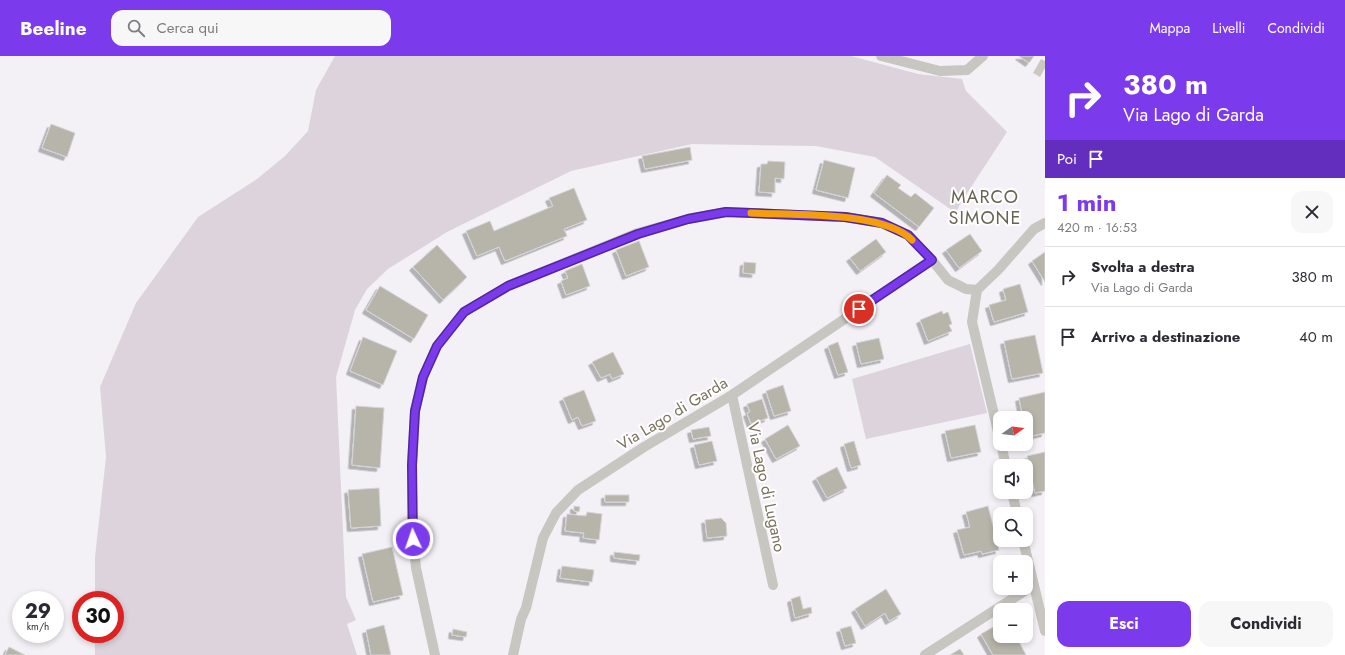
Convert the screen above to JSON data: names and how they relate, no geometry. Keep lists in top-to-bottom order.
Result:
{
  "streets": {
    "street": ["Via Lago di Garda", "Via Lago di Lugano"]
  },
  "crossings": [
    ["Via Lago di Garda", "Via Lago di Lugano"]
  ],
  "districts": ["MARCO SIMONE"],
  "north": "right",
  "page": {
    "header": "Beeline",
    "search": "Cerca qui",
    "nav": ["Mappa", "Livelli", "Condividi"],
    "turn": ["380 m", "Via Lago di Garda"],
    "then": "Poi",
    "heading": ["1 min", "420 m · 16:53"],
    "list": [
      {
        "name": "Svolta a destra",
        "note": "Via Lago di Garda",
        "value": "380 m"
      },
      {
        "name": "Arrivo a destinazione",
        "value": "40 m"
      }
    ],
    "map_buttons": ["+", "−"],
    "speed": "29 km/h",
    "limit": "30",
    "buttons": ["Esci", "Condividi"]
  }
}
